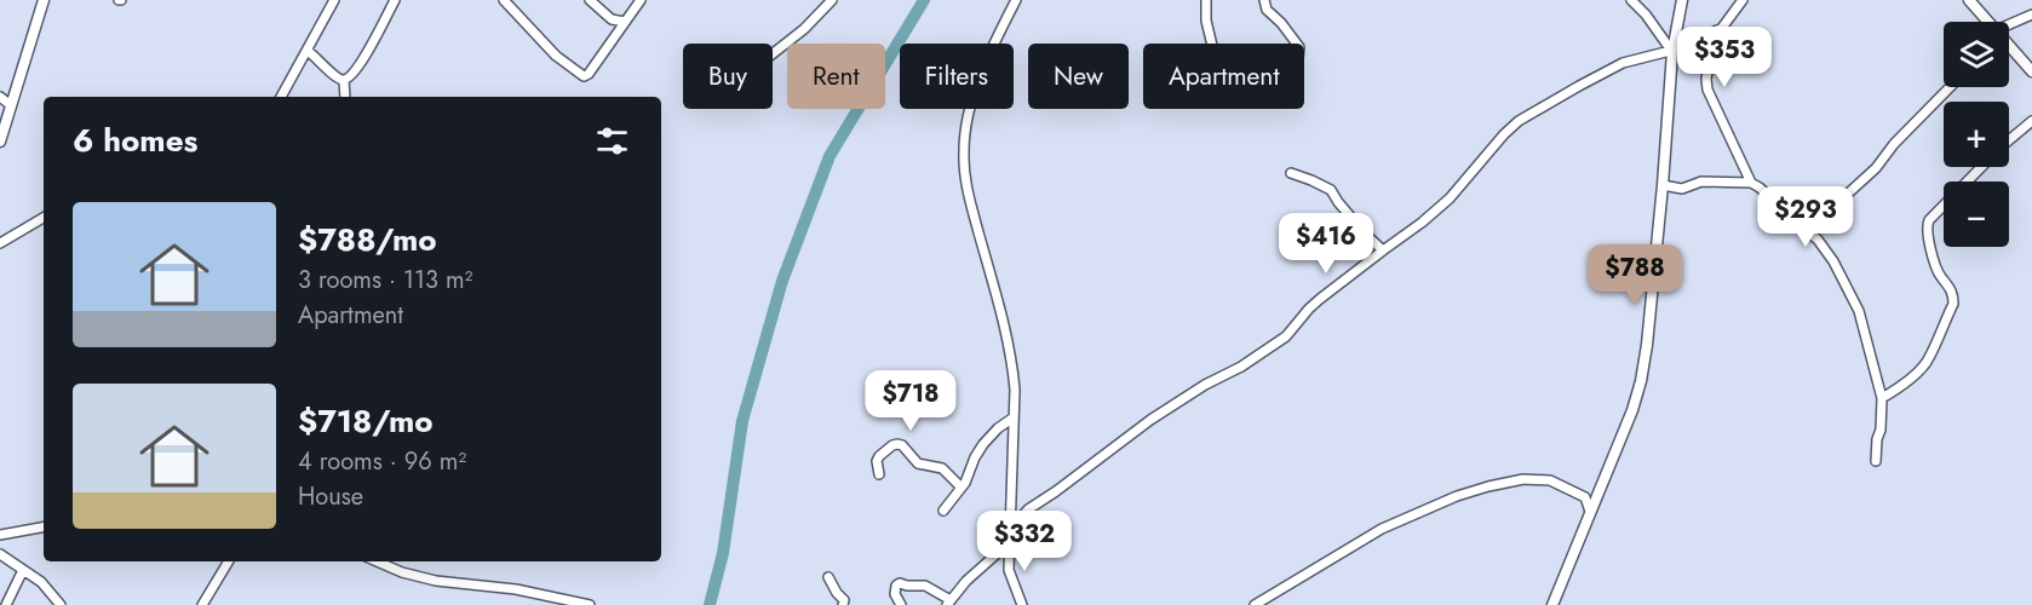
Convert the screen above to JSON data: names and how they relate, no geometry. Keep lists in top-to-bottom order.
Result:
{
  "page": {
    "map_buttons": ["+", "−"],
    "price": [
      "$353",
      "$293",
      "$416",
      "$788",
      "$718",
      "$332"
    ],
    "chip": [
      "Buy",
      "Rent",
      "Filters",
      "New",
      "Apartment"
    ],
    "heading": "6 homes",
    "list": [
      {
        "name": "$788/mo",
        "note": "3 rooms · 113 m² · Apartment"
      },
      {
        "name": "$718/mo",
        "note": "4 rooms · 96 m² · House"
      }
    ]
  }
}
